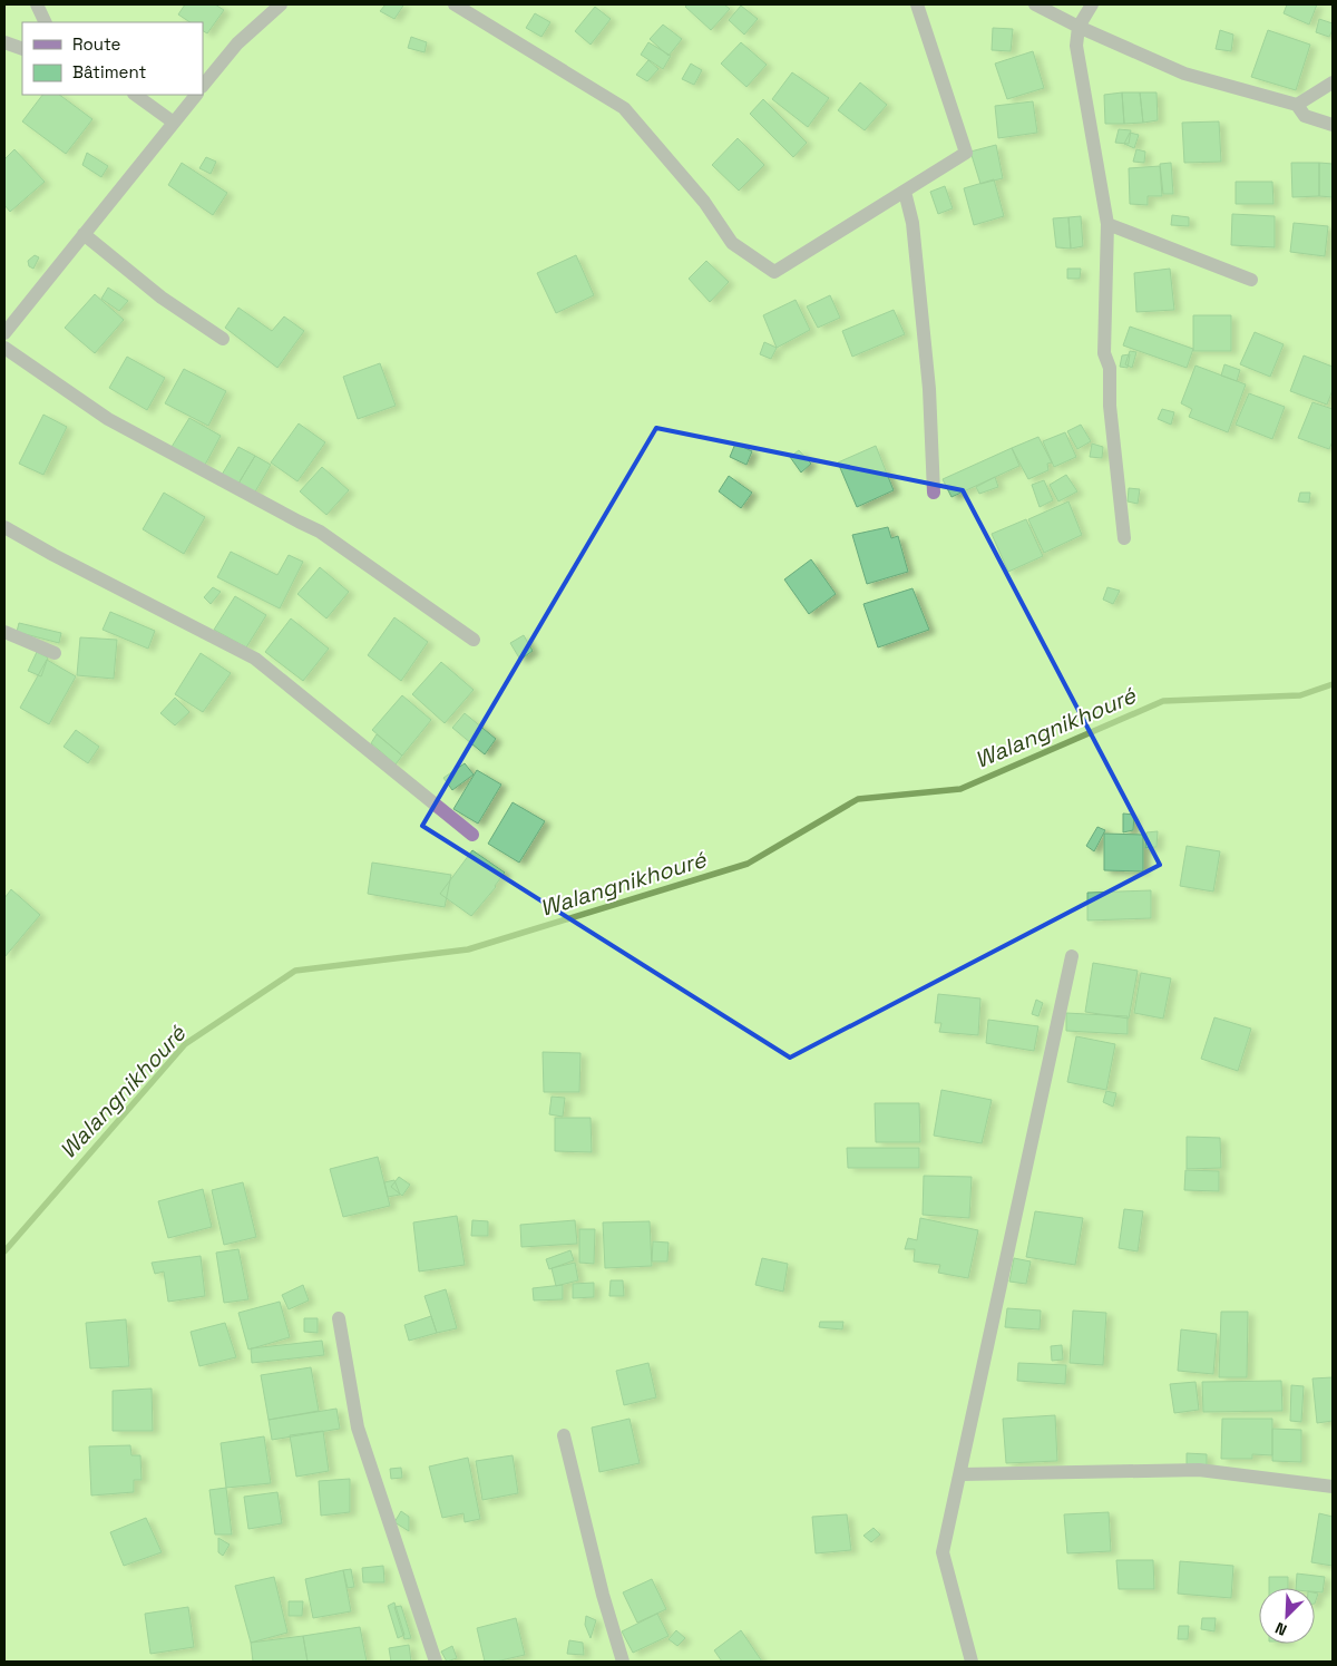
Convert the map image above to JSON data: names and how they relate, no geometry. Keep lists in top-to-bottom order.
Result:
{
  "water": ["Walangnikhouré"],
  "legend": ["Route", "Bâtiment"],
  "north": "bottom left"
}
